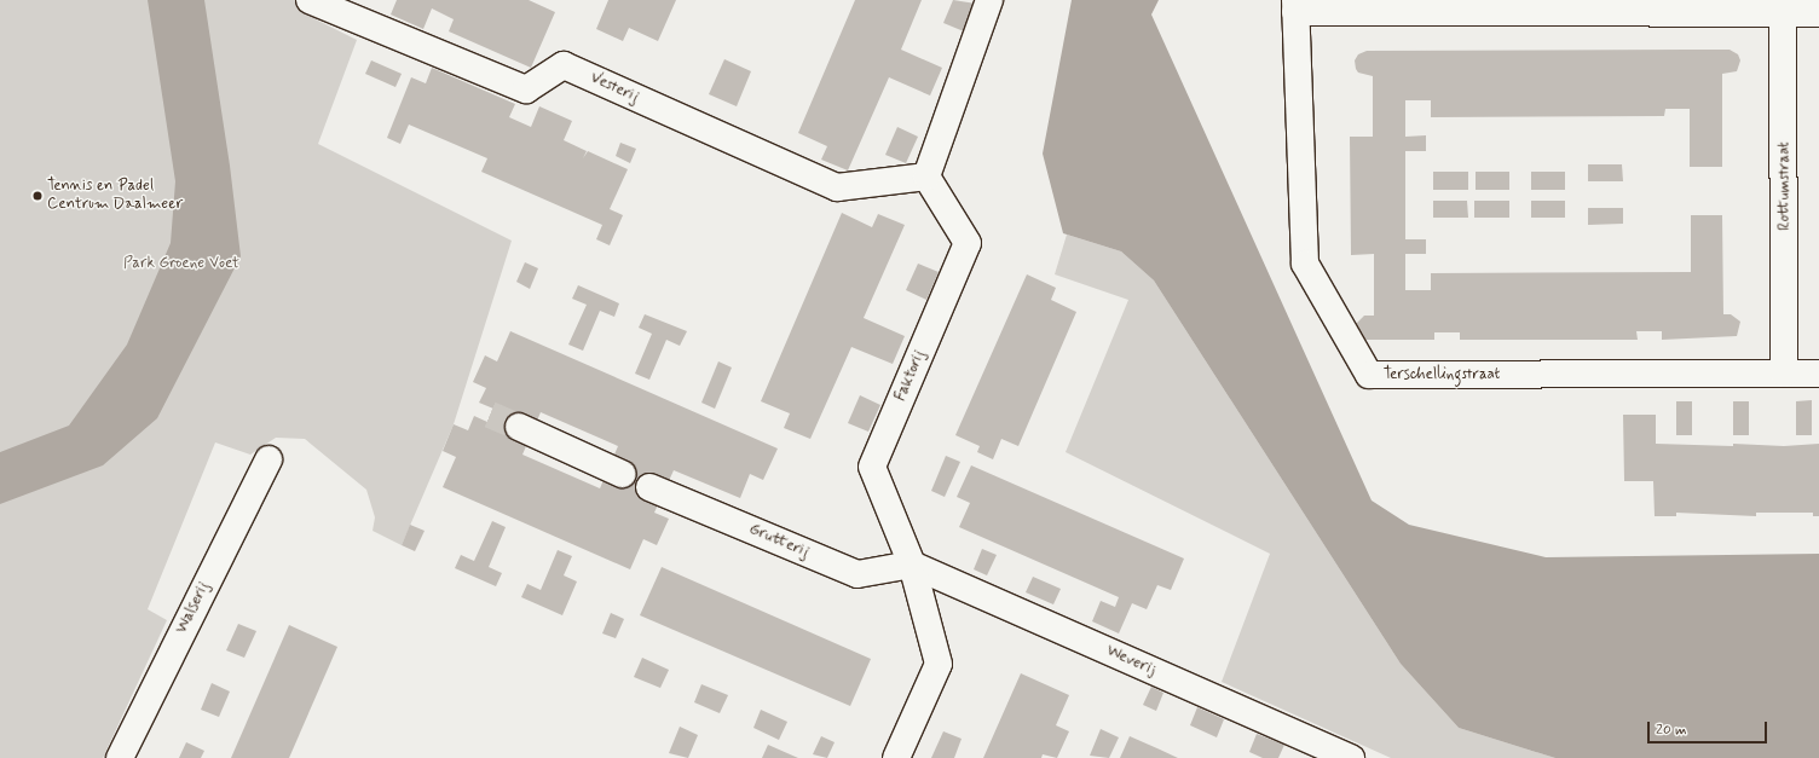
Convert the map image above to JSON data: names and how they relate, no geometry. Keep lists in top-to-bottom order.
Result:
{
  "streets": {
    "street": [
      "Vesterij",
      "Rottumstraat",
      "Terschellingstraat",
      "Faktorij",
      "Grutterij",
      "Walserij",
      "Weverij"
    ]
  },
  "crossings": [
    ["Vesterij", "Faktorij"],
    ["Rottumstraat", "Terschellingstraat"],
    ["Faktorij", "Grutterij"],
    ["Faktorij", "Weverij"],
    ["Grutterij", "Weverij"]
  ],
  "parks": ["Park Groene Voet"],
  "places": ["Tennis en Padel Centrum Daalmeer"],
  "scale_bar": "20 m"
}
